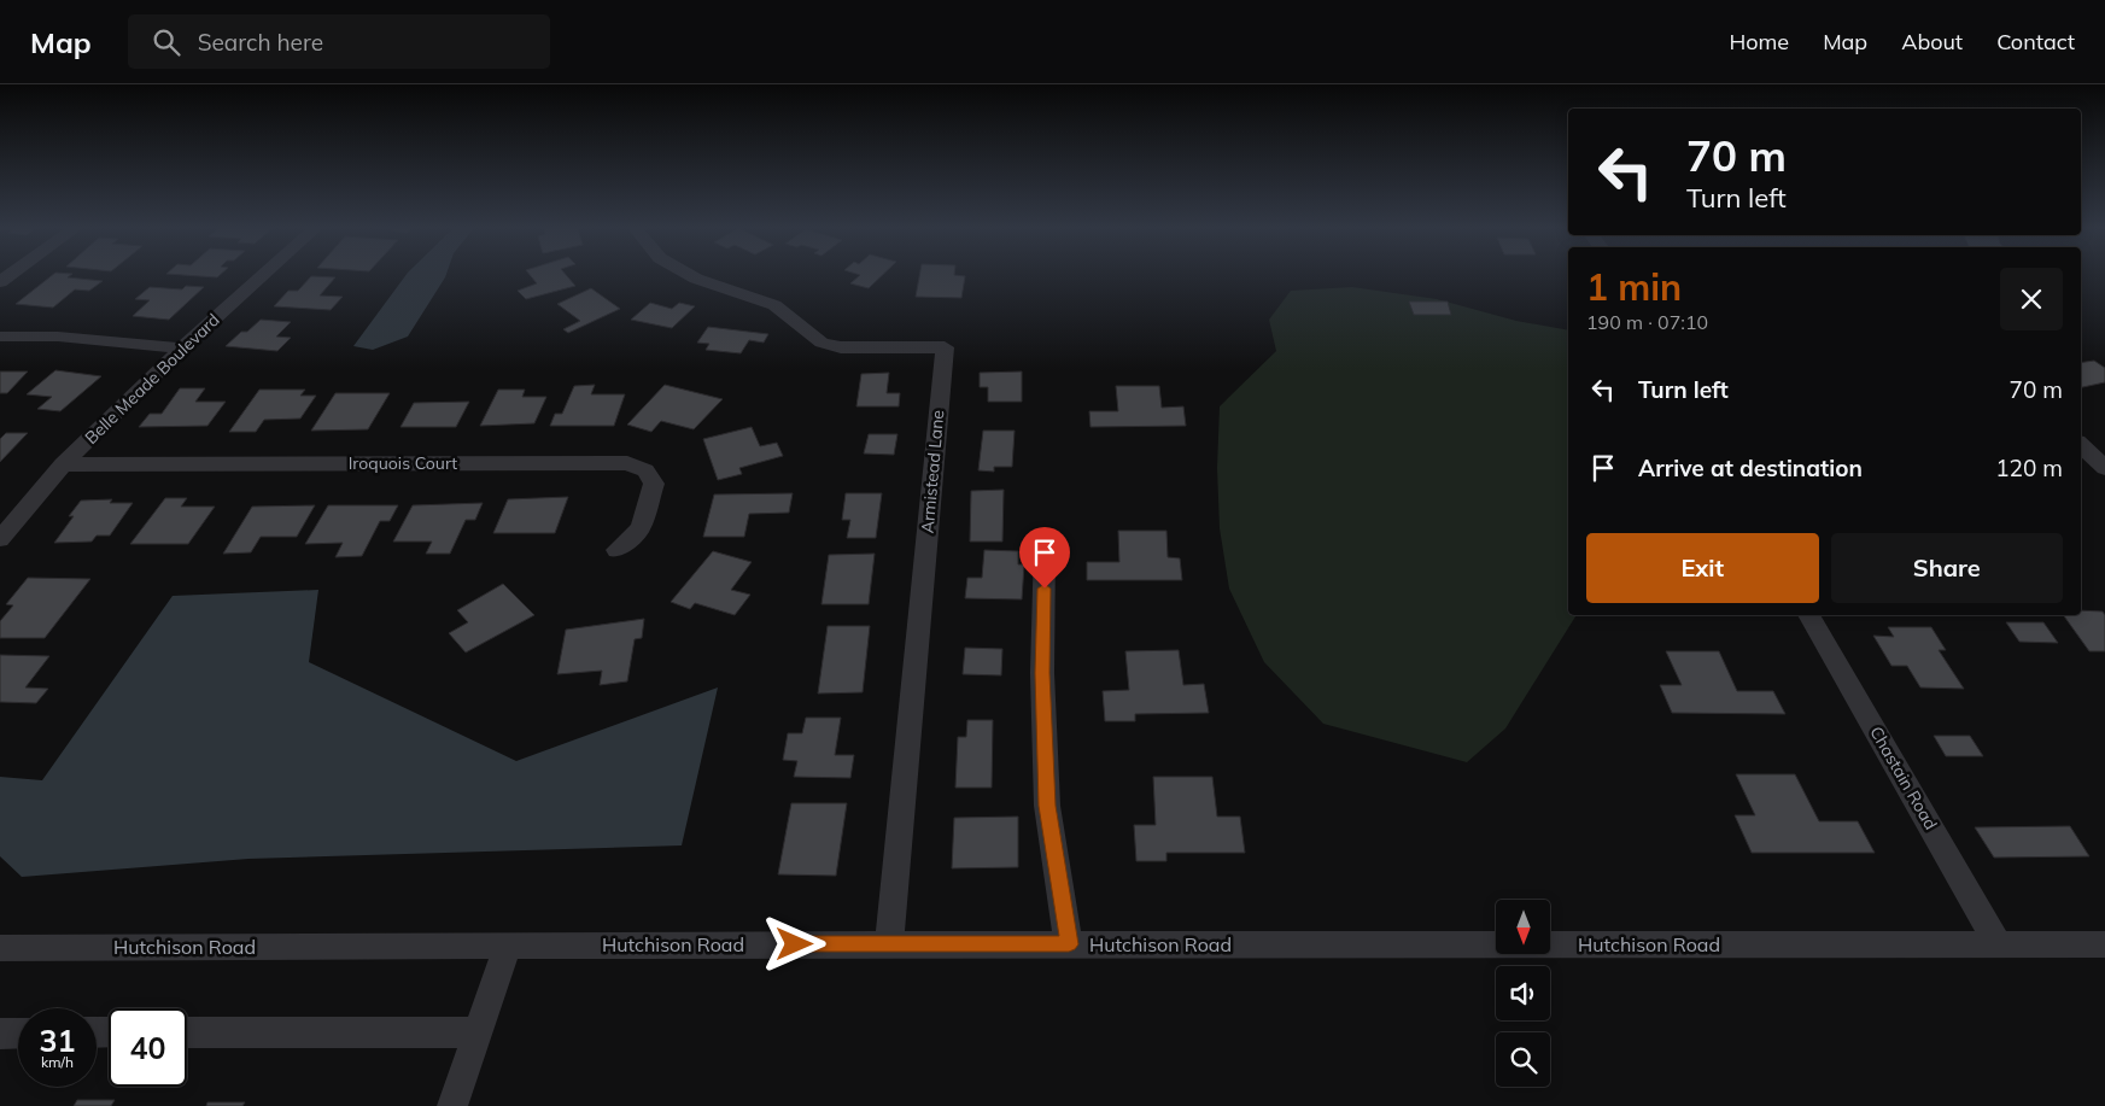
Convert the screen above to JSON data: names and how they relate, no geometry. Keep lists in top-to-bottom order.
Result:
{
  "streets": {
    "street": [
      "Belle Meade Boulevard",
      "Iroquois Court",
      "Armistead Lane",
      "Chastain Road",
      "Hutchison Road"
    ]
  },
  "crossings": [
    ["Belle Meade Boulevard", "Iroquois Court"],
    ["Armistead Lane", "Hutchison Road"],
    ["Chastain Road", "Hutchison Road"]
  ],
  "north": "bottom",
  "page": {
    "header": "Map",
    "search": "Search here",
    "nav": [
      "Home",
      "Map",
      "About",
      "Contact"
    ],
    "turn": ["70 m", "Turn left"],
    "heading": ["1 min", "190 m · 07:10"],
    "list": [
      {
        "name": "Turn left",
        "value": "70 m"
      },
      {
        "name": "Arrive at destination",
        "value": "120 m"
      }
    ],
    "buttons": ["Exit", "Share"],
    "speed": "31 km/h",
    "limit": "40"
  }
}
